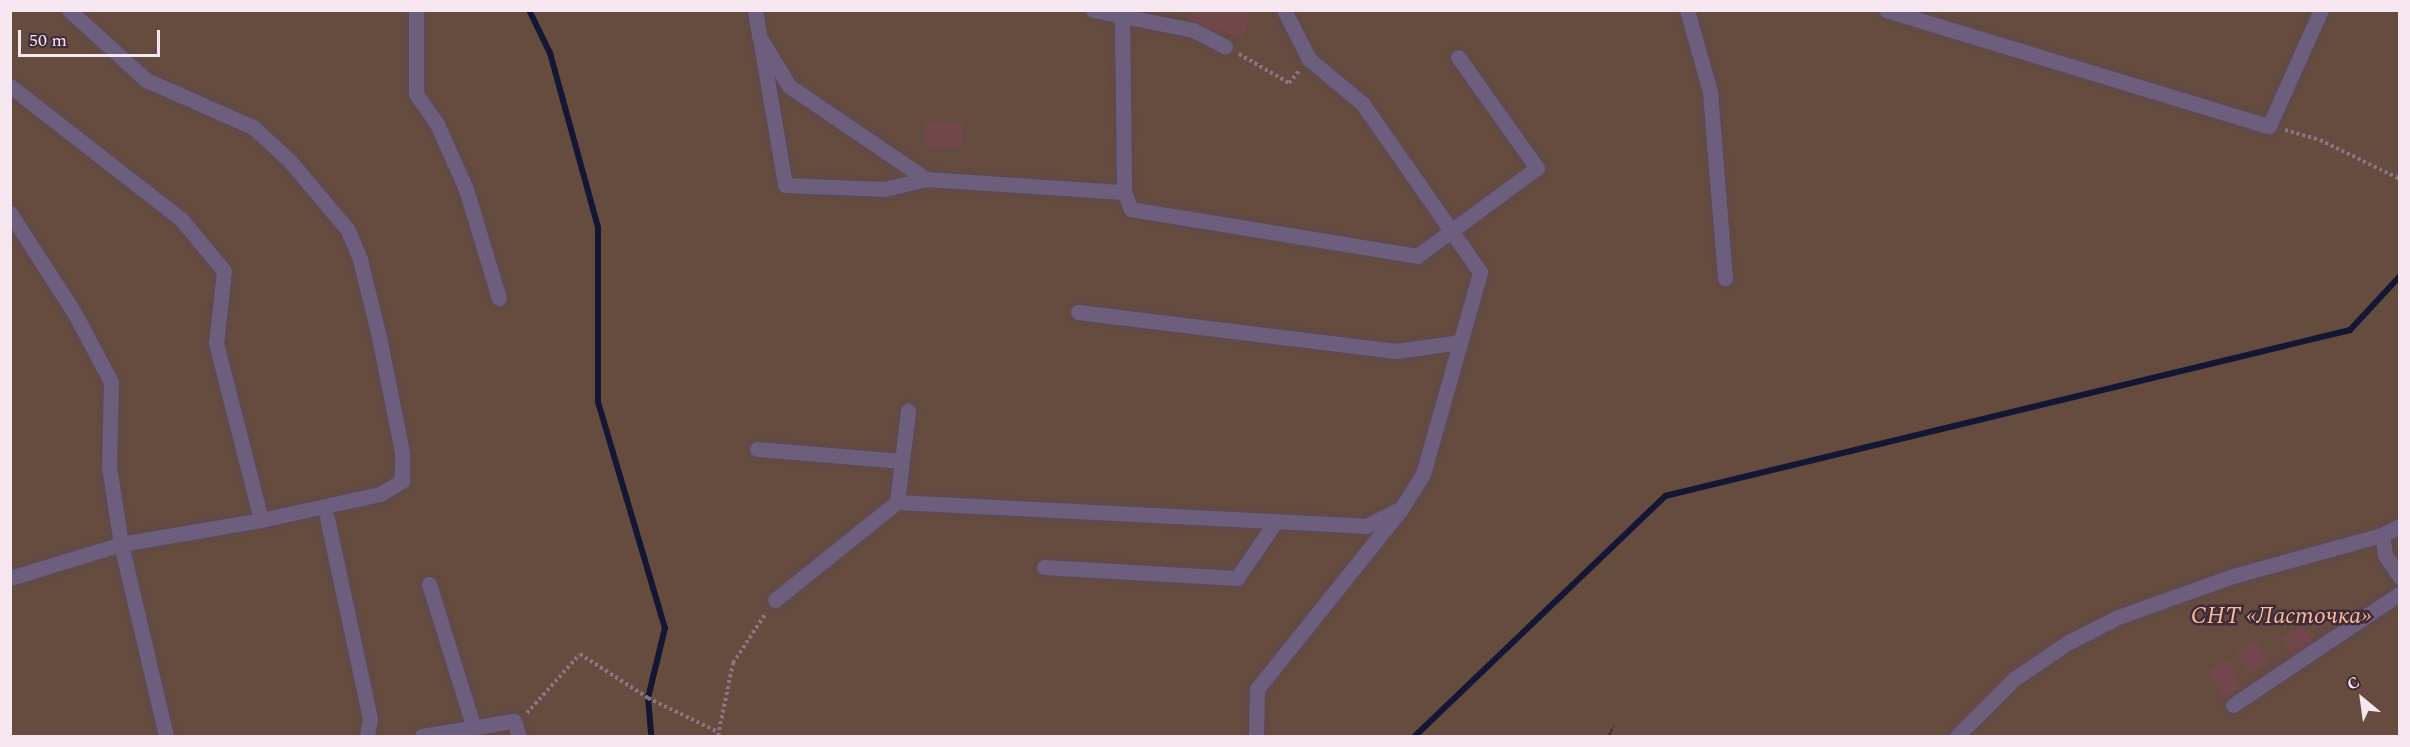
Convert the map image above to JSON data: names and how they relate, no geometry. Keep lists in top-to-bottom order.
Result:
{
  "parks": ["СНТ «Ласточка»"],
  "scale_bar": "50 m",
  "north": "top left"
}
